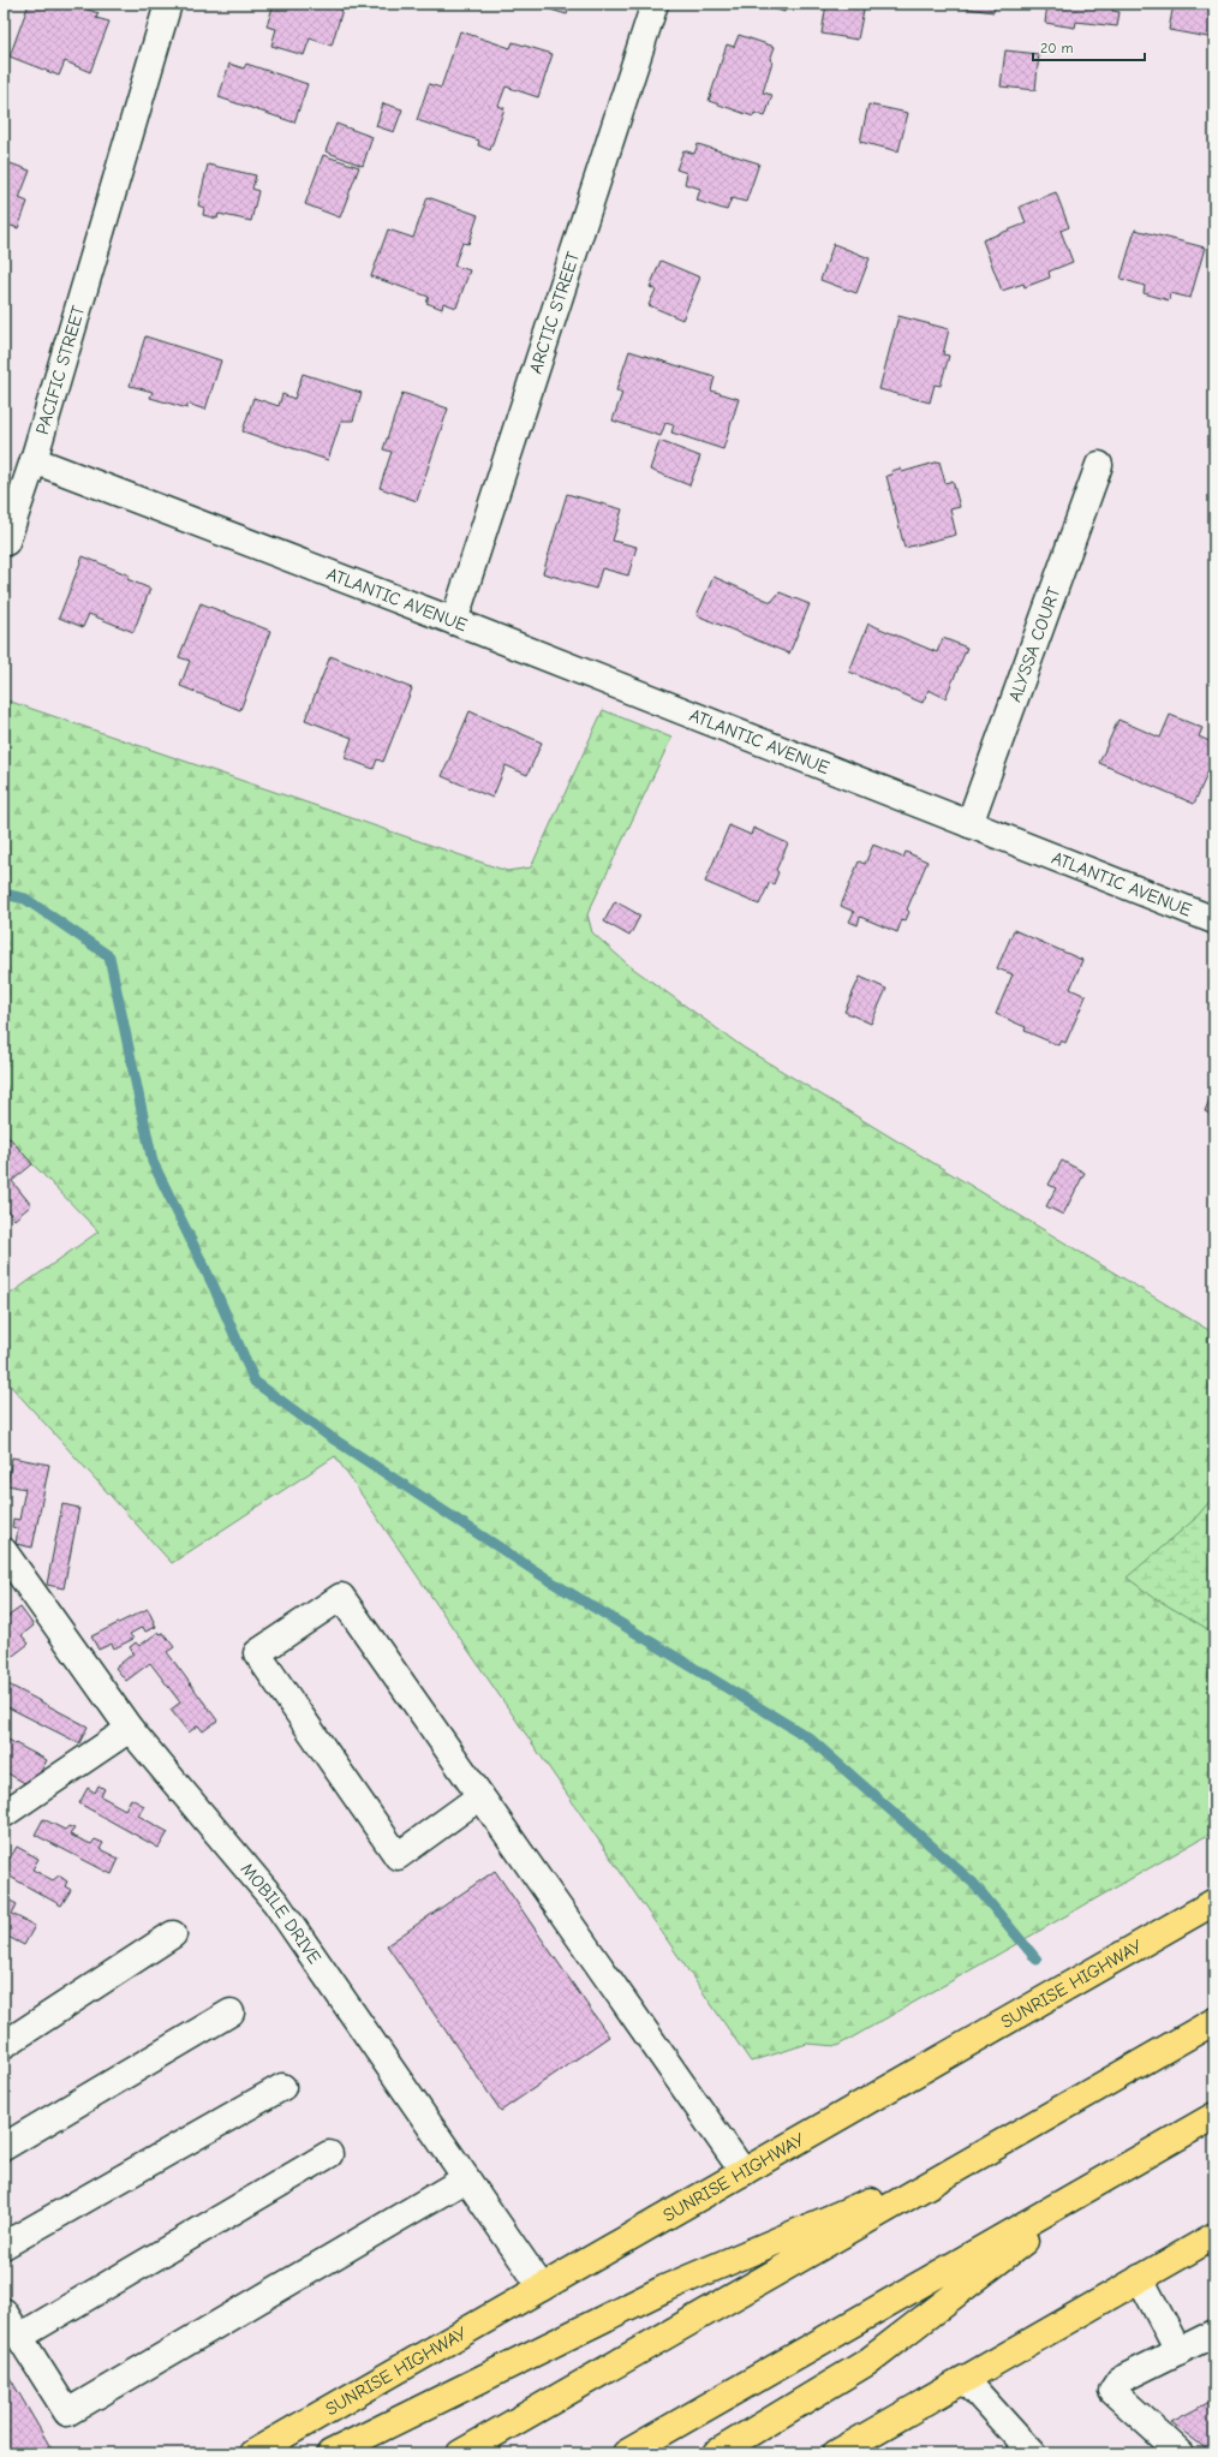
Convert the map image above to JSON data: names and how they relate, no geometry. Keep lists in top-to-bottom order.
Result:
{
  "streets": {
    "main road": ["SUNRISE HIGHWAY"],
    "street": [
      "ARCTIC STREET",
      "PACIFIC STREET",
      "ATLANTIC AVENUE",
      "ALYSSA COURT",
      "MOBILE DRIVE"
    ]
  },
  "crossings": [
    ["ARCTIC STREET", "ATLANTIC AVENUE"],
    ["PACIFIC STREET", "ATLANTIC AVENUE"],
    ["ATLANTIC AVENUE", "ALYSSA COURT"],
    ["MOBILE DRIVE", "SUNRISE HIGHWAY"]
  ],
  "scale_bar": "20 m"
}
